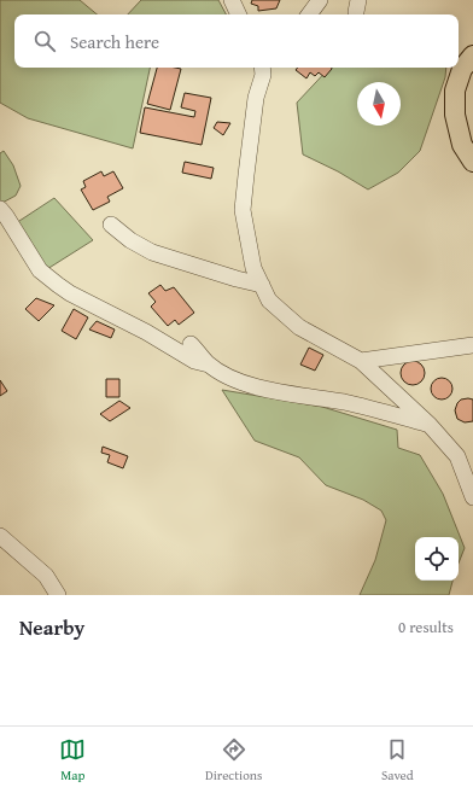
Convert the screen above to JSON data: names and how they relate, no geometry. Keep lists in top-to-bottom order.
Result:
{
  "north": "bottom",
  "page": {
    "search": "Search here",
    "heading": ["Nearby", "0 results"],
    "nav": ["Map", "Directions", "Saved"]
  }
}
